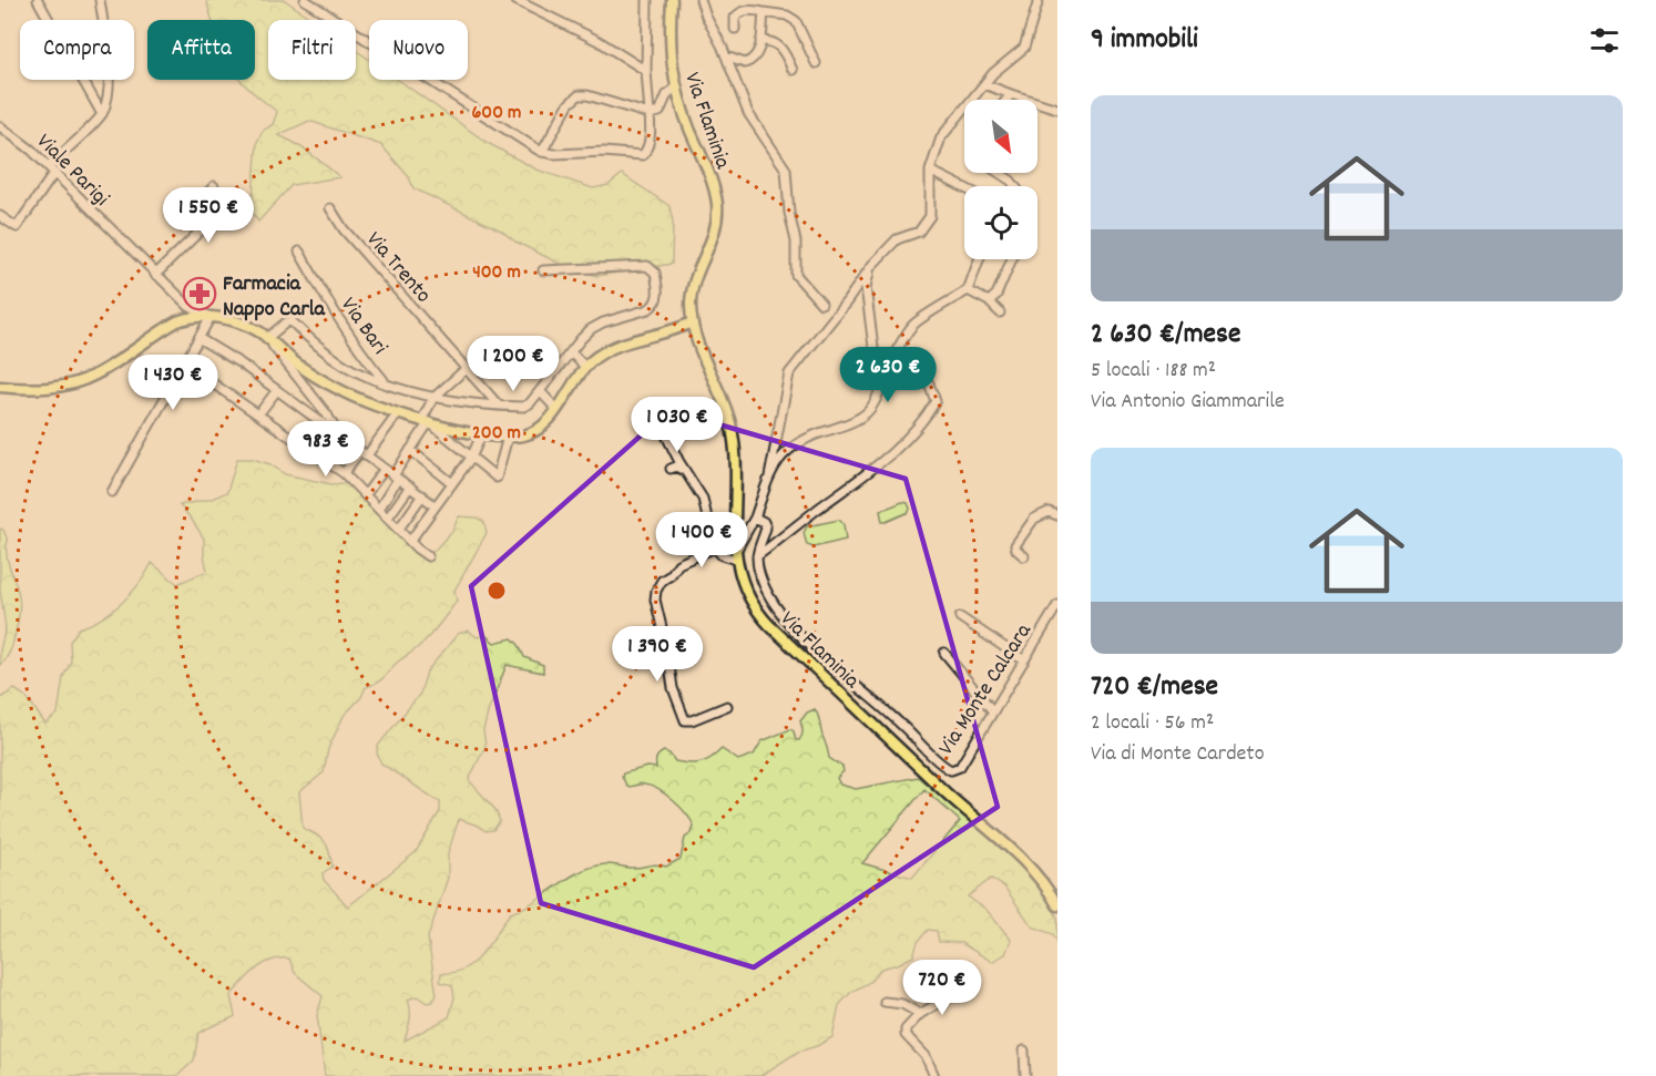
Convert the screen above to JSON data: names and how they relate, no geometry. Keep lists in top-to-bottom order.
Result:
{
  "streets": {
    "main road": ["Via Flaminia"],
    "street": [
      "Viale Parigi",
      "Via Trento",
      "Via Bari",
      "Via Monte Calcara"
    ]
  },
  "places": {
    "pharmacy": ["Farmacia Nappo Carla"]
  },
  "north": "bottom right",
  "page": {
    "heading": "9 immobili",
    "chip": [
      "Compra",
      "Affitta",
      "Filtri",
      "Nuovo"
    ],
    "list": [
      {
        "name": "2 630 €/mese",
        "note": "5 locali · 188 m² · Via Antonio Giammarile"
      },
      {
        "name": "720 €/mese",
        "note": "2 locali · 56 m² · Via di Monte Cardeto"
      }
    ],
    "price": [
      "1 550 €",
      "1 200 €",
      "2 630 €",
      "1 430 €",
      "1 030 €",
      "983 €",
      "1 400 €",
      "1 390 €",
      "720 €"
    ]
  },
  "rings": ["600 m", "400 m", "200 m"]
}
